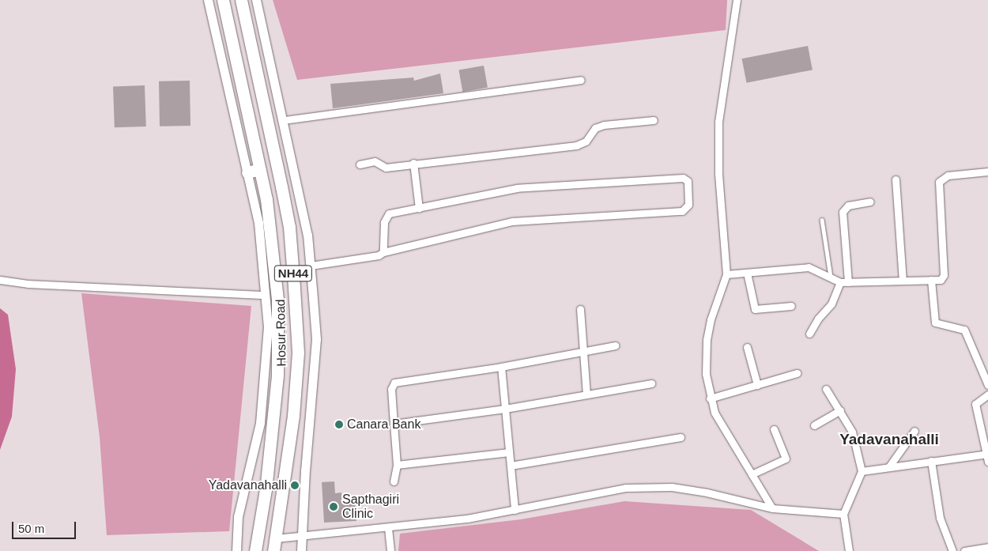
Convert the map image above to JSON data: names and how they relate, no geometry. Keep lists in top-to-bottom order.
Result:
{
  "streets": {
    "highway": ["NH44", "Hosur Road"]
  },
  "districts": ["Yadavanahalli"],
  "places": ["Canara Bank", "Yadavanahalli", "Sapthagiri Clinic"],
  "scale_bar": "50 m"
}
